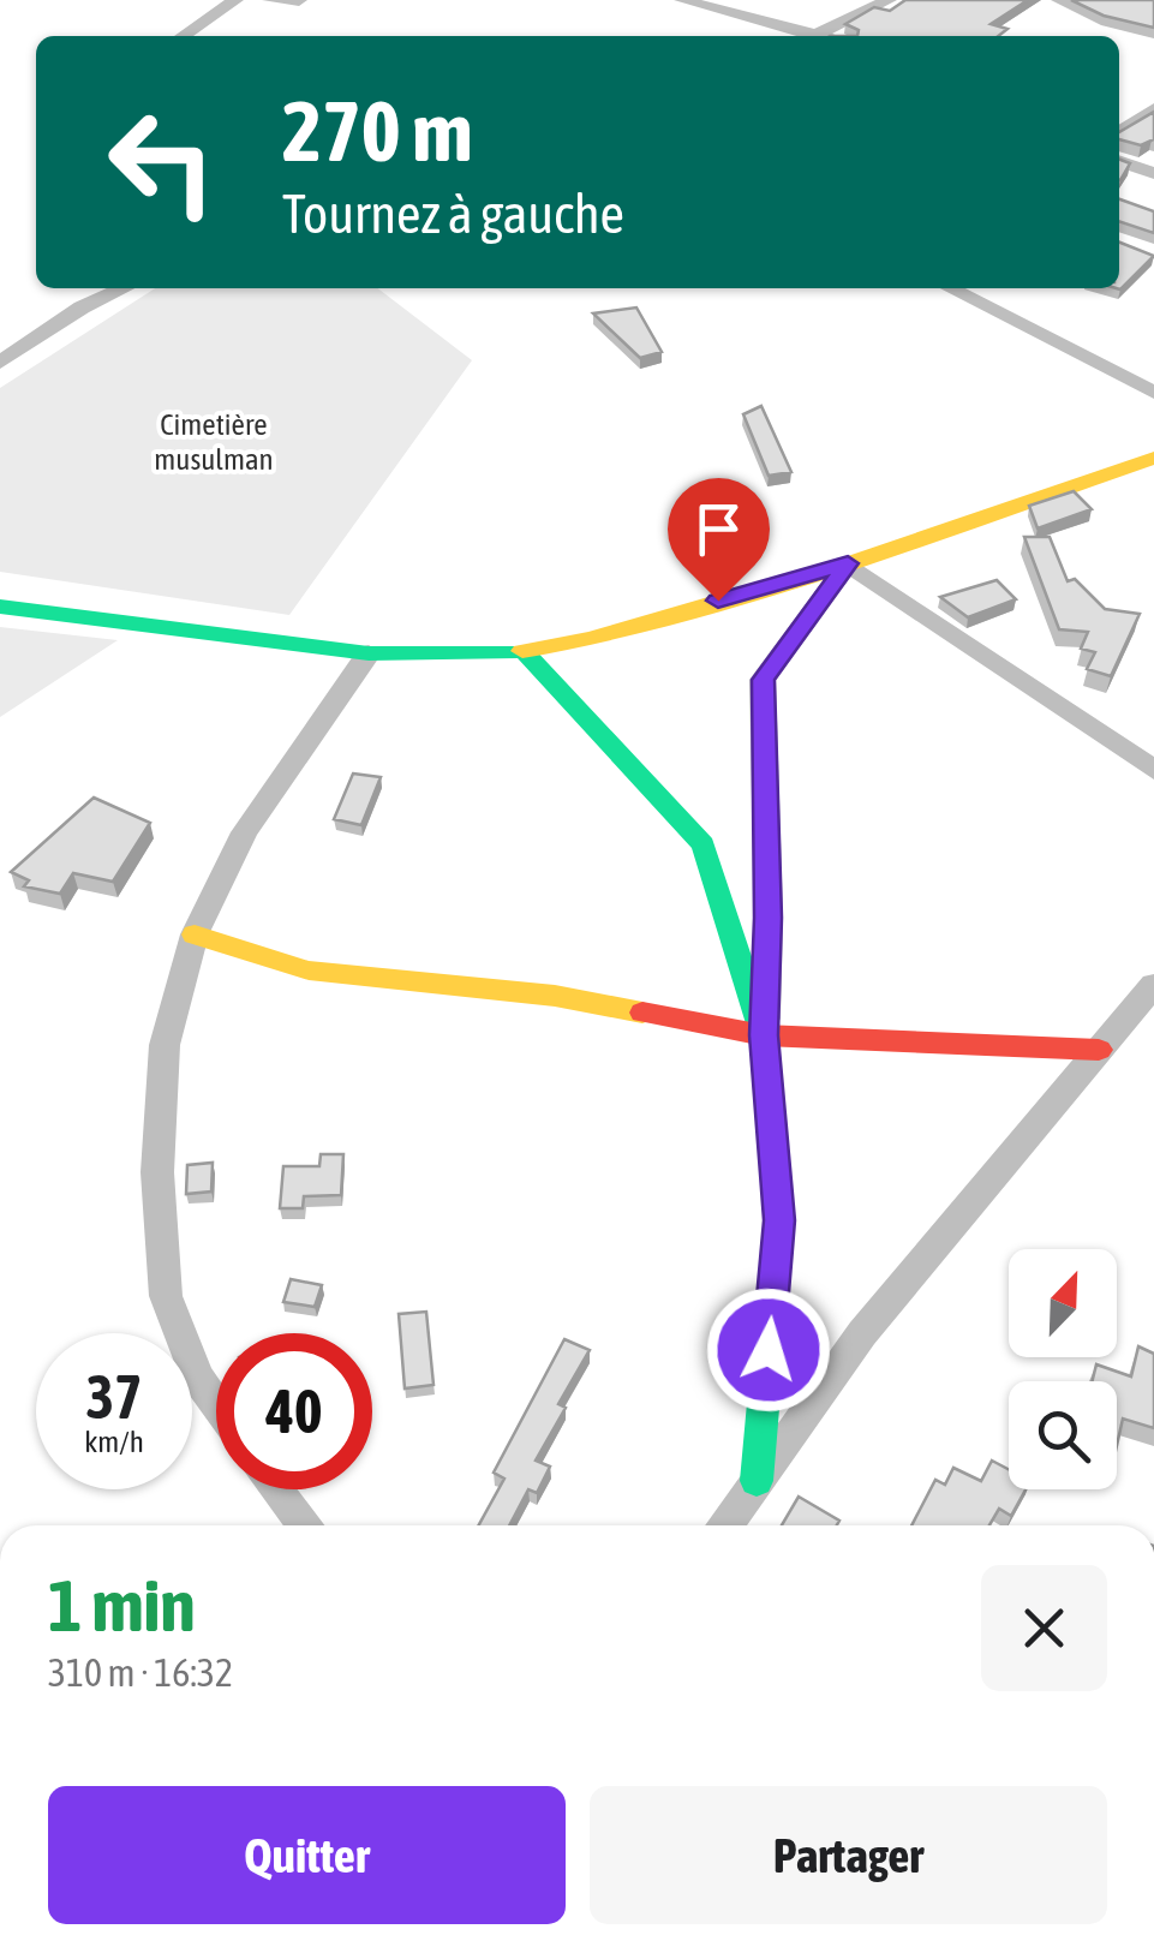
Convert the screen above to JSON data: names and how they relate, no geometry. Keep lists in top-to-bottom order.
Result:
{
  "parks": ["Cimetière musulman"],
  "north": "top right",
  "page": {
    "turn": ["270 m", "Tournez à gauche"],
    "speed": "37 km/h",
    "limit": "40",
    "heading": ["1 min", "310 m · 16:32"],
    "buttons": ["Quitter", "Partager"]
  }
}
